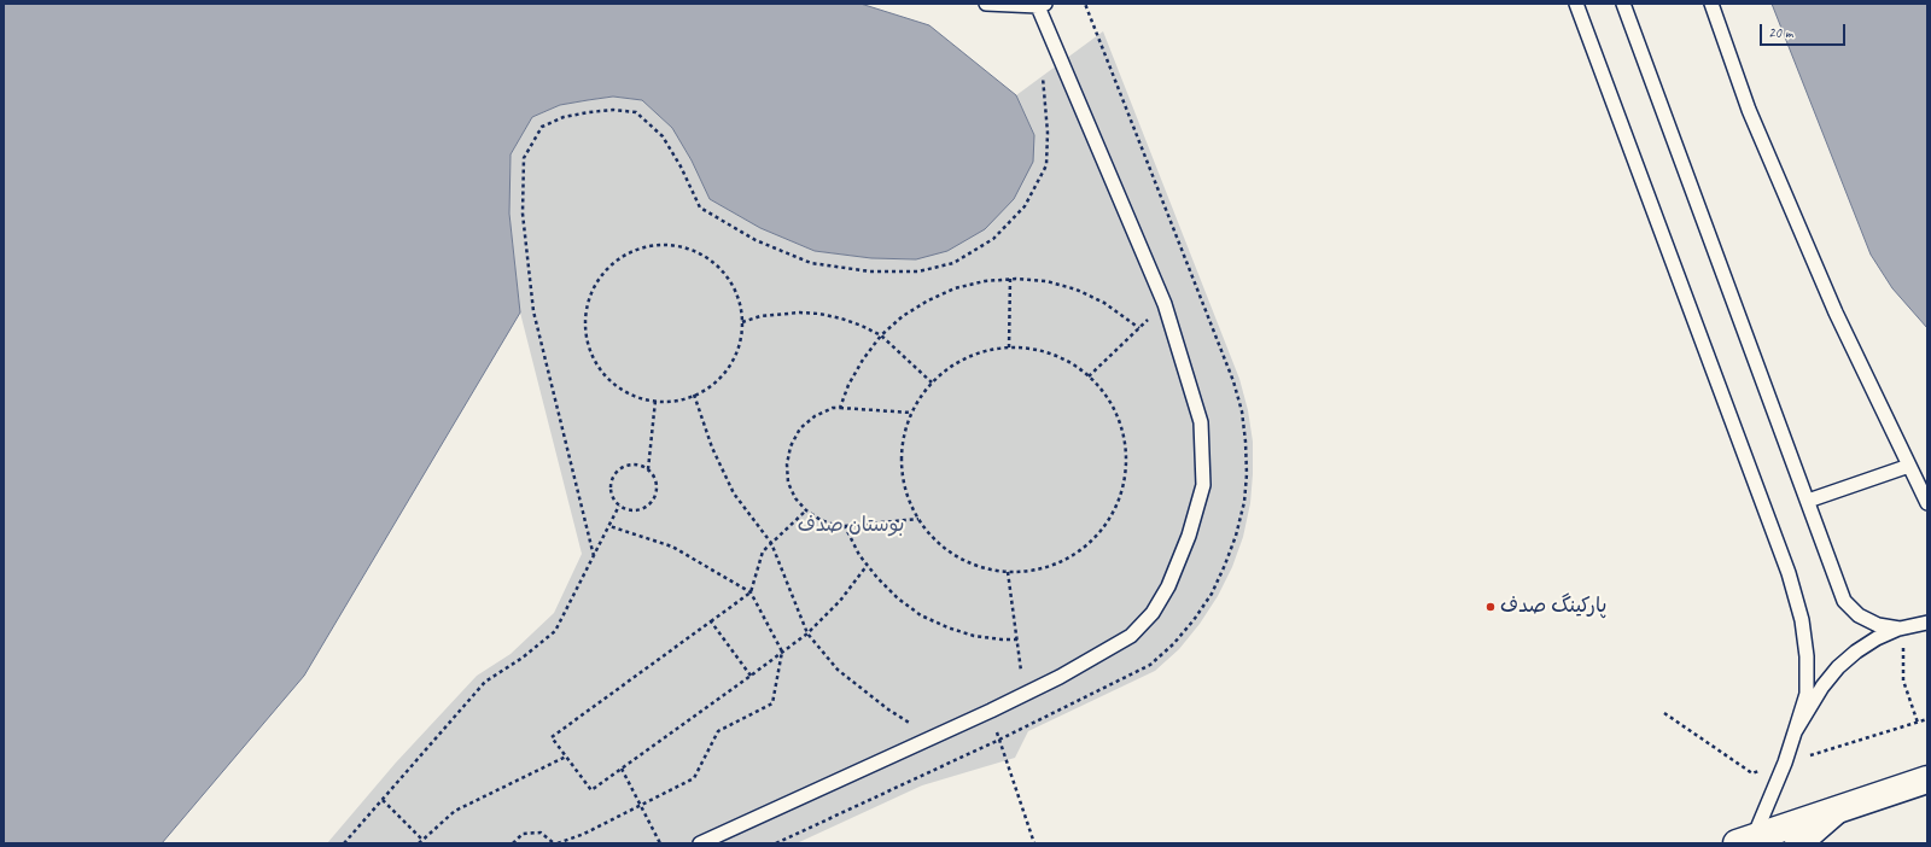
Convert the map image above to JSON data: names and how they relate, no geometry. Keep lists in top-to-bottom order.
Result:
{
  "parks": ["بوستان صدف"],
  "places": ["پارکینگ صدف"],
  "scale_bar": "20 m"
}
